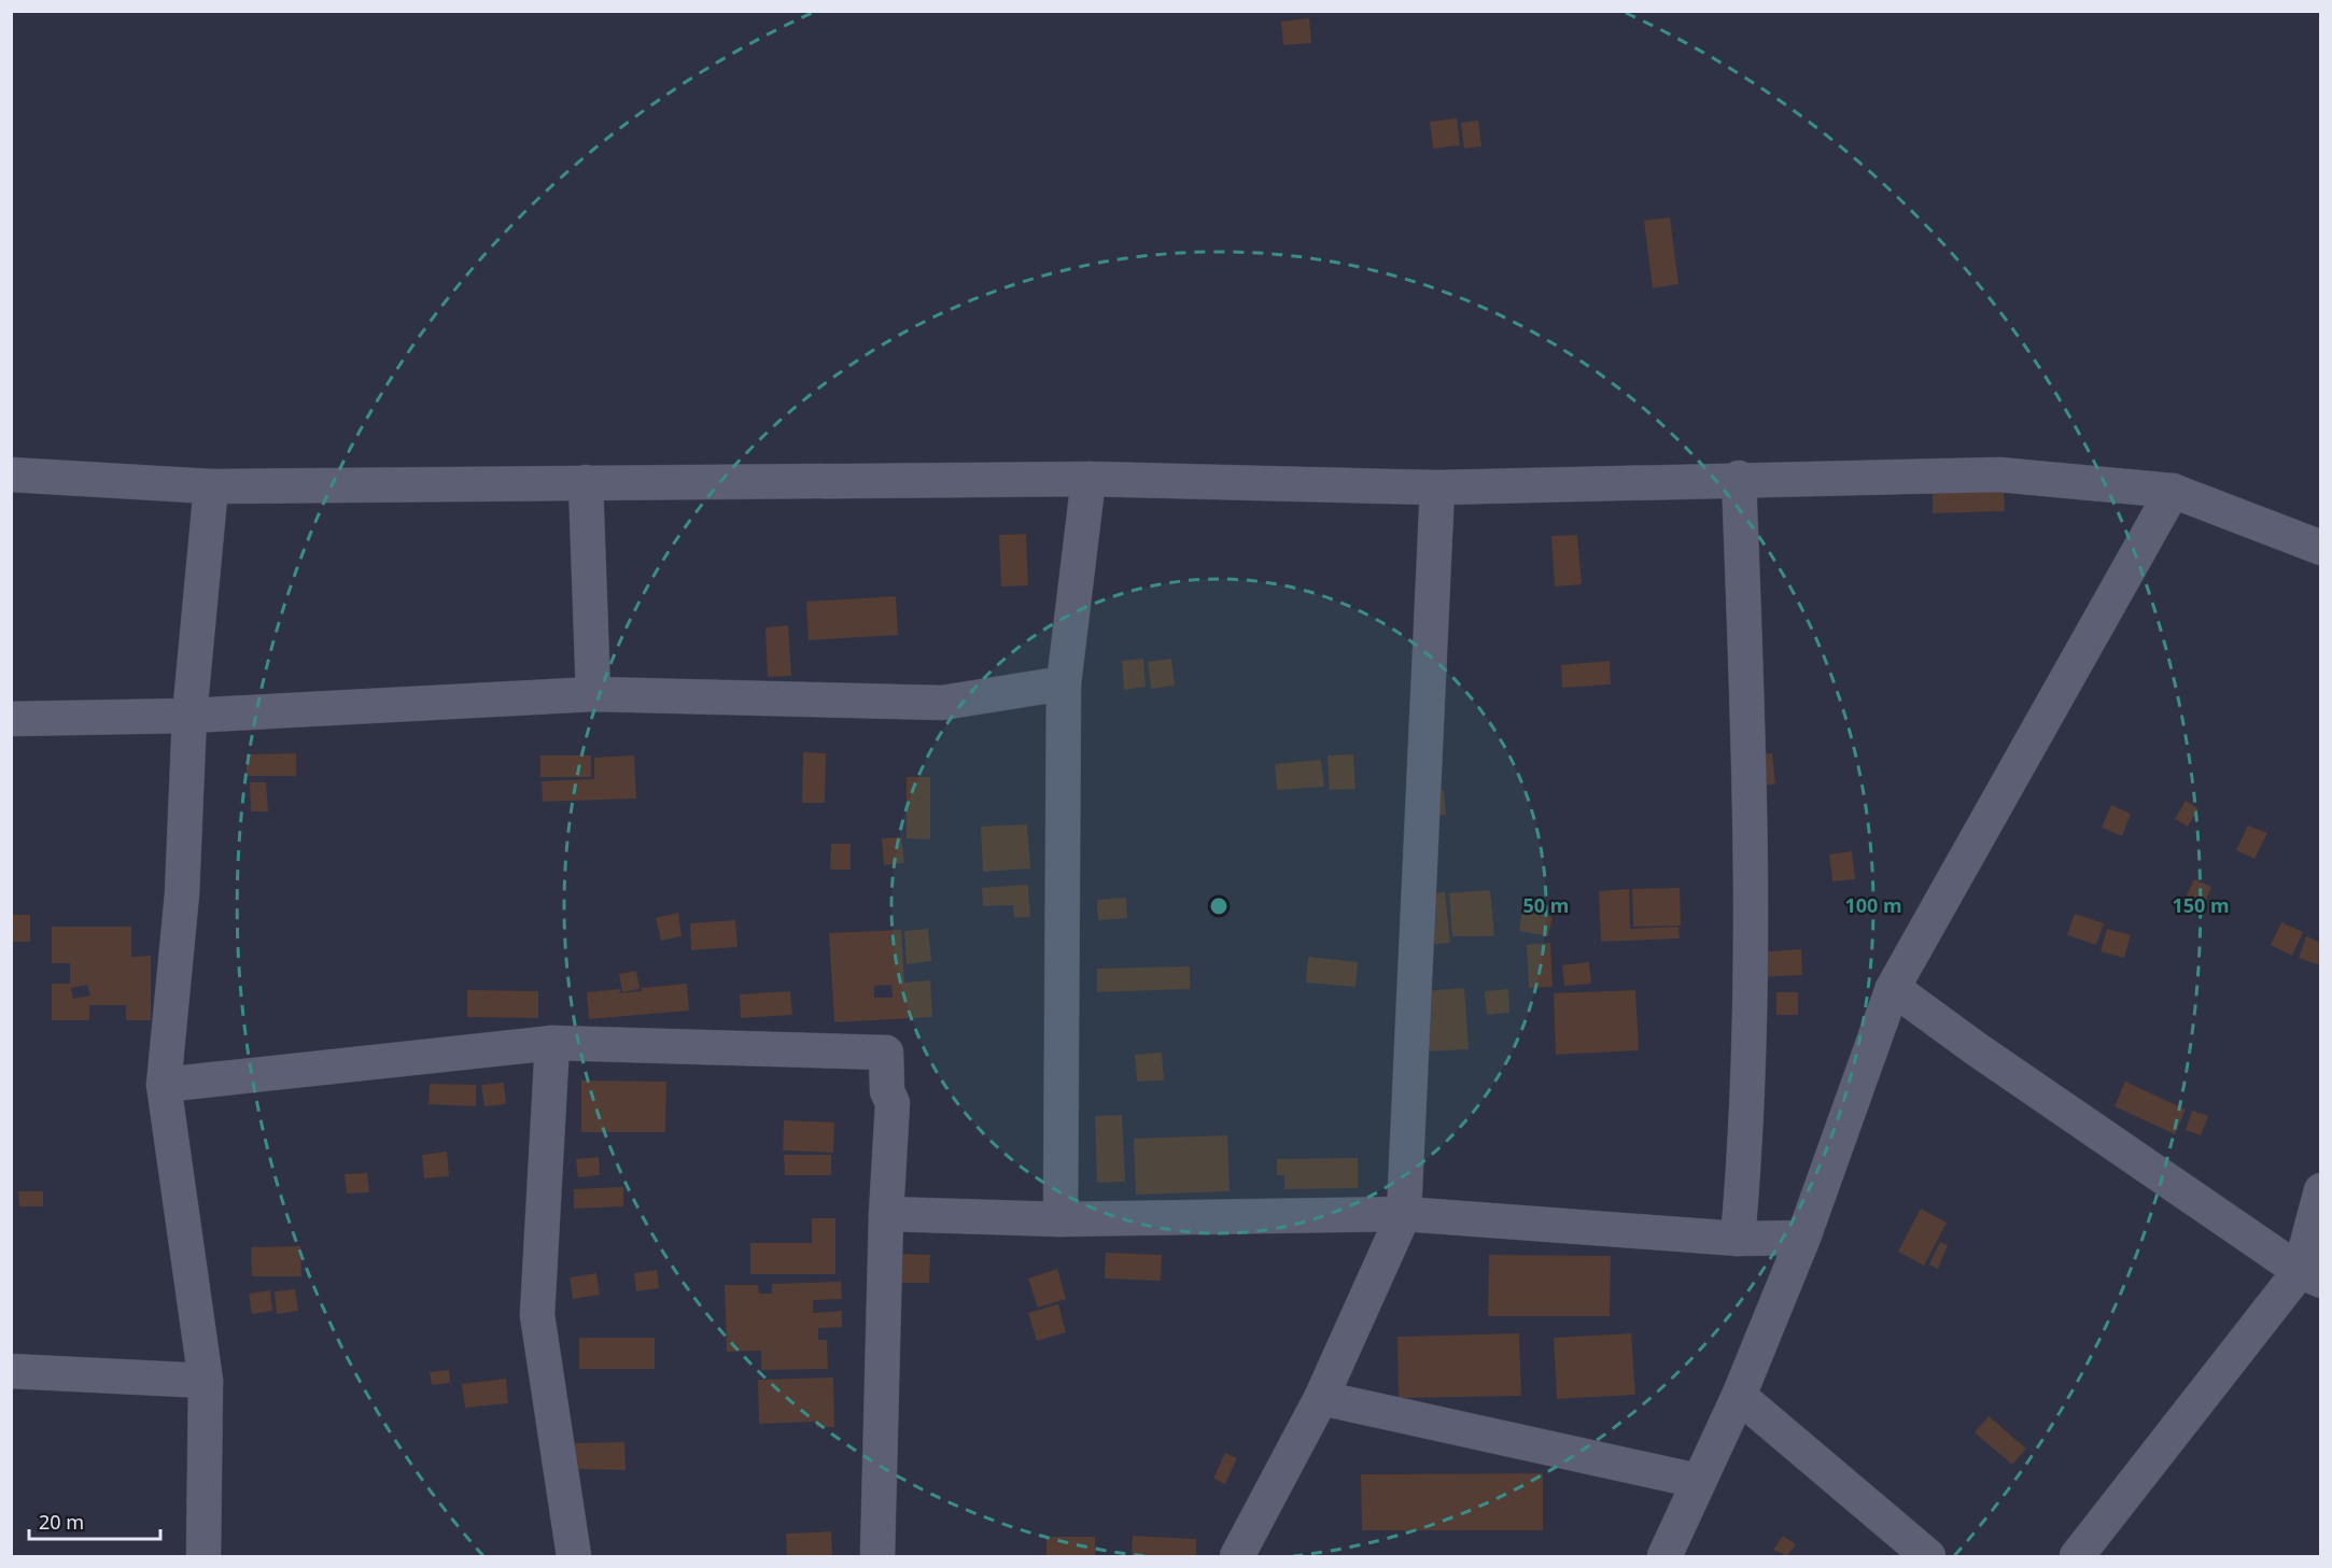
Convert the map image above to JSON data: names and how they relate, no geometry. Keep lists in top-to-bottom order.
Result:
{
  "scale_bar": "20 m",
  "rings": ["50 m", "100 m", "150 m"]
}
